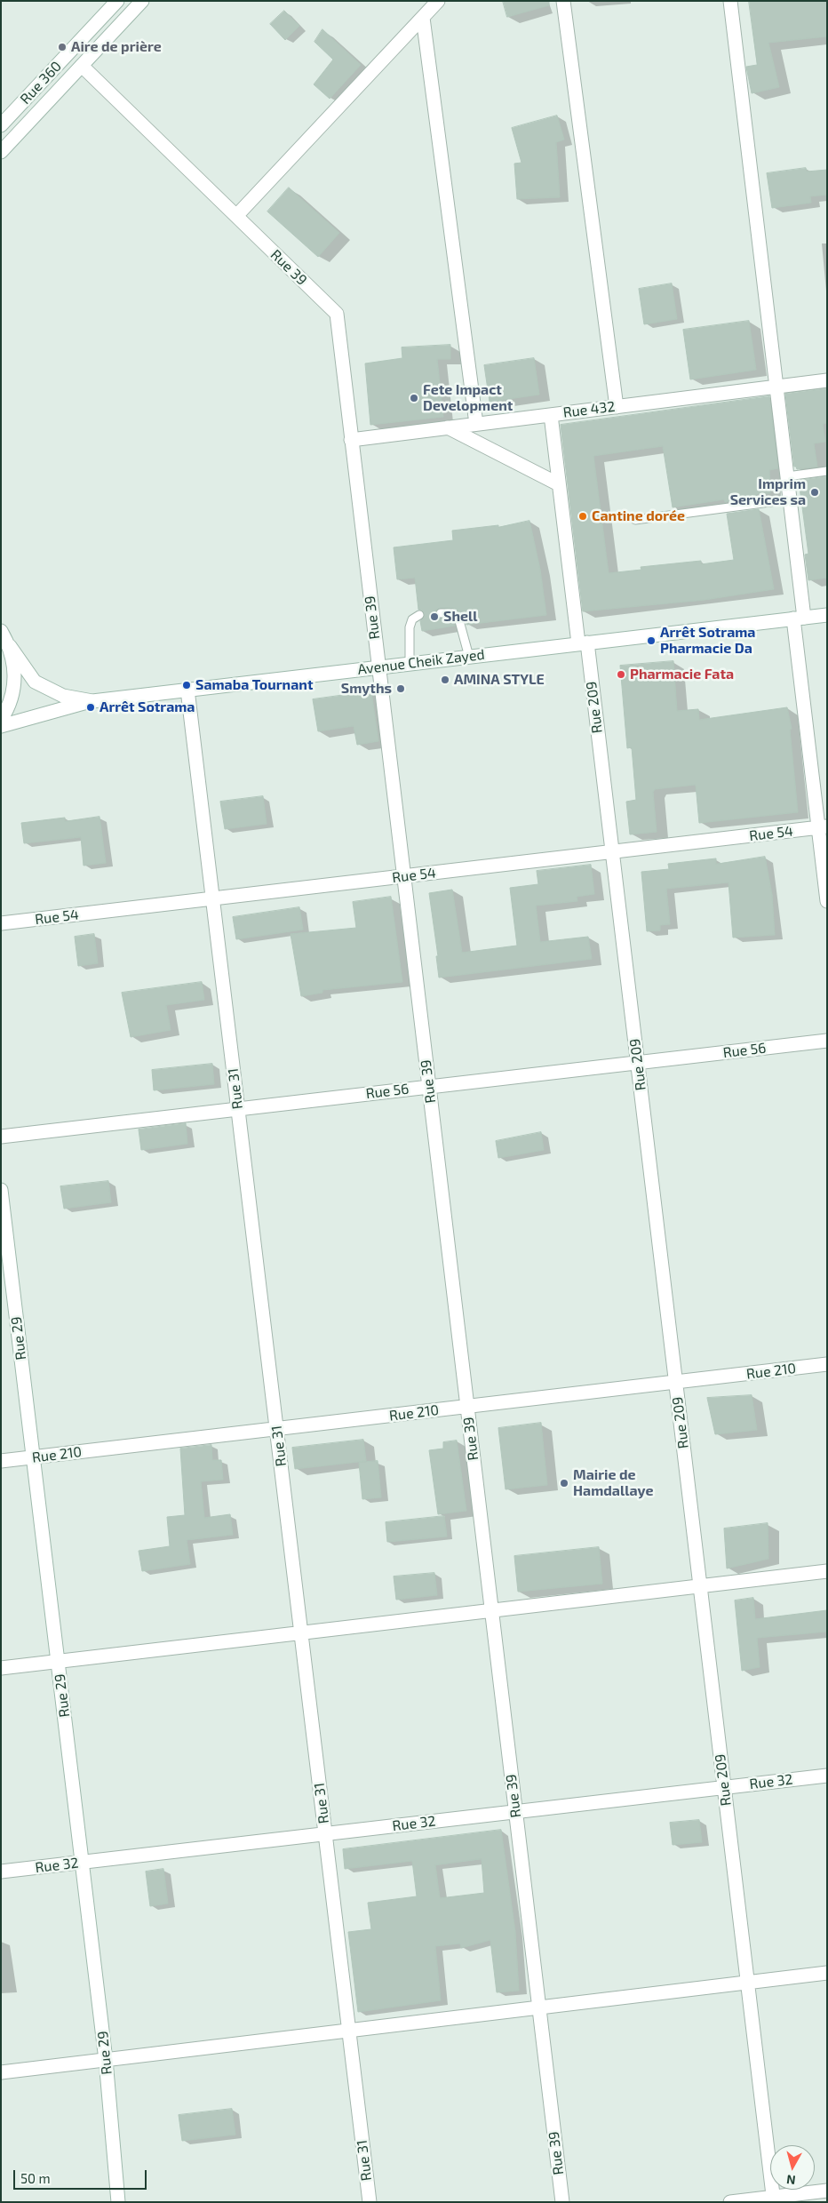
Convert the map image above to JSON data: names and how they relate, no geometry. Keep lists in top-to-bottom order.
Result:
{
  "streets": {
    "street": [
      "Rue 360",
      "Rue 39",
      "Rue 432",
      "Avenue Cheik Zayed",
      "Rue 209",
      "Rue 54",
      "Rue 56",
      "Rue 31",
      "Rue 29",
      "Rue 210",
      "Rue 32"
    ]
  },
  "crossings": [
    ["Rue 39", "Rue 432"],
    ["Rue 39", "Avenue Cheik Zayed"],
    ["Rue 39", "Rue 54"],
    ["Rue 39", "Rue 56"],
    ["Rue 39", "Rue 210"],
    ["Rue 39", "Rue 32"],
    ["Rue 432", "Rue 209"],
    ["Avenue Cheik Zayed", "Rue 209"],
    ["Avenue Cheik Zayed", "Rue 31"],
    ["Rue 209", "Rue 54"],
    ["Rue 209", "Rue 56"],
    ["Rue 209", "Rue 210"],
    ["Rue 209", "Rue 32"],
    ["Rue 54", "Rue 31"],
    ["Rue 56", "Rue 31"],
    ["Rue 31", "Rue 210"],
    ["Rue 31", "Rue 32"],
    ["Rue 29", "Rue 210"],
    ["Rue 29", "Rue 32"]
  ],
  "places": [
    "Aire de prière",
    "Fete Impact Development",
    "Imprim Services sa",
    "Cantine dorée",
    "Shell",
    "Arrêt Sotrama Pharmacie Da",
    "Pharmacie Fata",
    "AMINA STYLE",
    "Samaba Tournant",
    "Smyths",
    "Arrêt Sotrama",
    "Mairie de Hamdallaye"
  ],
  "scale_bar": "50 m",
  "north": "bottom"
}
